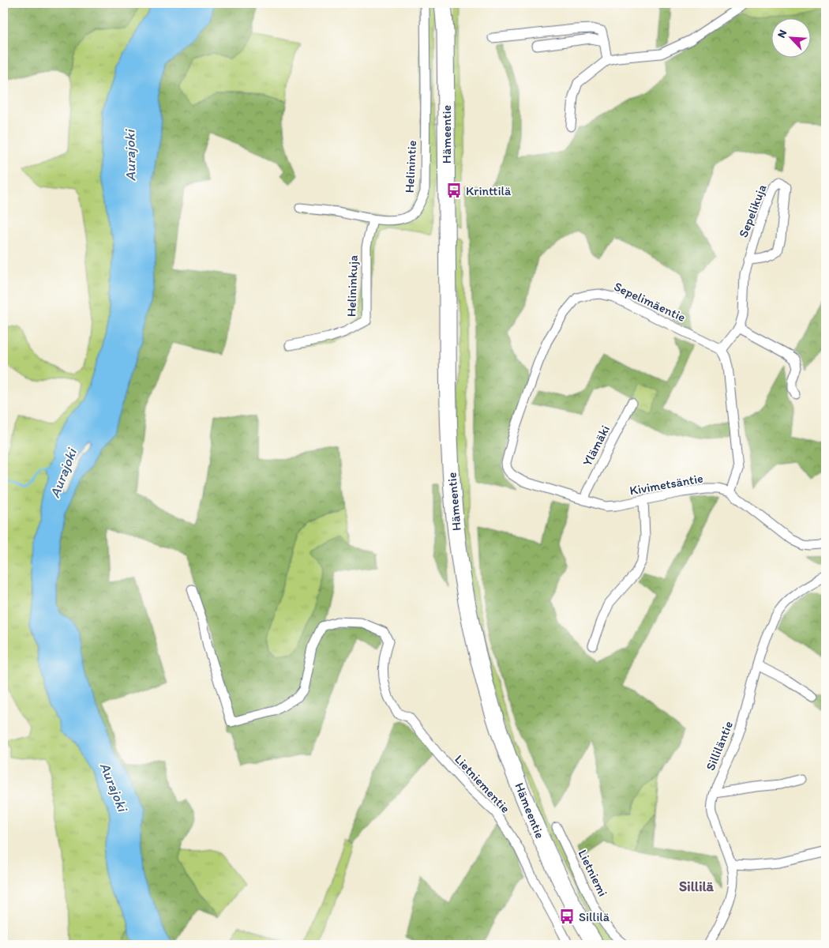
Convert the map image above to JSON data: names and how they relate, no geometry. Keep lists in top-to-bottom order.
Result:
{
  "streets": {
    "highway": ["Hämeentie"],
    "street": [
      "Helinintie",
      "Sepelikuja",
      "Helininkuja",
      "Sepelimäentie",
      "Ylämäki",
      "Kivimetsäntie",
      "Silliläntie",
      "Lietniementie",
      "Lietniemi"
    ]
  },
  "crossings": [
    ["Helinintie", "Helininkuja"],
    ["Sepelikuja", "Sepelimäentie"],
    ["Sepelimäentie", "Kivimetsäntie"],
    ["Ylämäki", "Kivimetsäntie"]
  ],
  "districts": ["Sillilä"],
  "water": ["Aurajoki"],
  "places": {
    "bus stop": ["Krinttilä", "Sillilä"]
  },
  "north": "top left"
}
